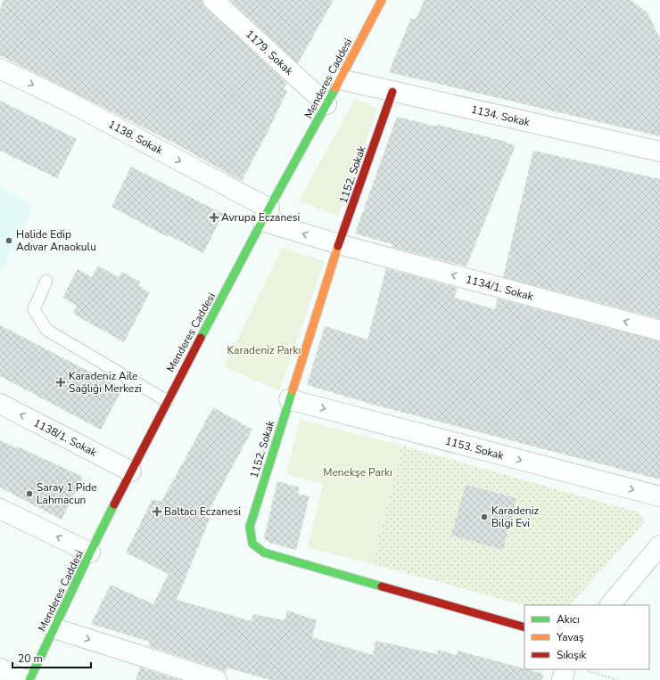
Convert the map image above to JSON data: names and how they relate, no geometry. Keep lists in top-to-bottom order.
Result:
{
  "streets": {
    "street": [
      "1179. Sokak",
      "Menderes Caddesi",
      "1134. Sokak",
      "1138. Sokak",
      "1152. Sokak",
      "1134/1. Sokak",
      "1138/1. Sokak",
      "1153. Sokak"
    ]
  },
  "crossings": [
    ["1179. Sokak", "Menderes Caddesi"],
    ["Menderes Caddesi", "1134. Sokak"],
    ["Menderes Caddesi", "1138. Sokak"],
    ["Menderes Caddesi", "1138/1. Sokak"],
    ["1134. Sokak", "1152. Sokak"],
    ["1138. Sokak", "1152. Sokak"],
    ["1138. Sokak", "1134/1. Sokak"],
    ["1152. Sokak", "1134/1. Sokak"],
    ["1152. Sokak", "1153. Sokak"]
  ],
  "one_way": ["1134/1. Sokak", "1153. Sokak"],
  "parks": ["Karadeniz Parkı", "Menekşe Parkı"],
  "places": {
    "health": ["Avrupa Eczanesi", "Karadeniz Aile Sağlığı Merkezi", "Baltacı Eczanesi"],
    "other": ["Halide Edip Adıvar Anaokulu", "Saray 1 Pide Lahmacun", "Karadeniz Bilgi Evi"]
  },
  "legend": ["Akıcı", "Yavaş", "Sıkışık"],
  "scale_bar": "20 m"
}
